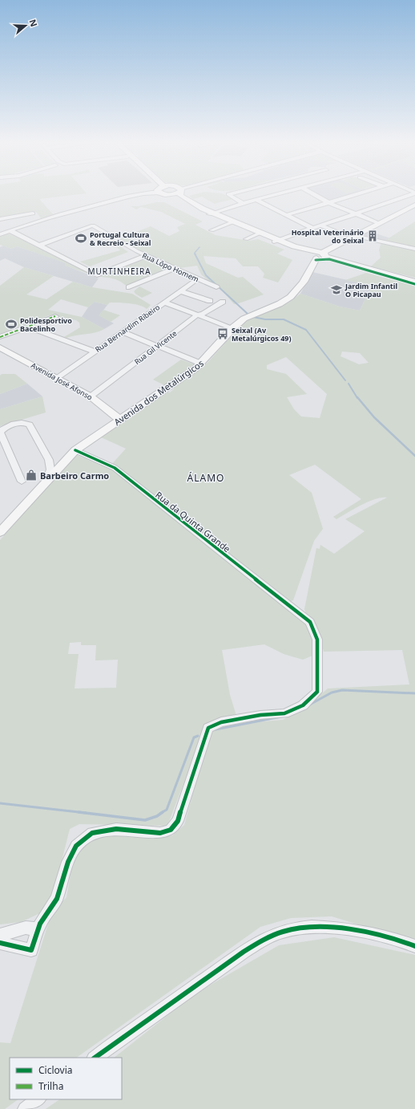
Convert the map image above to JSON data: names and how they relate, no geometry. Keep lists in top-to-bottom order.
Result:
{
  "streets": {
    "main road": ["Avenida José Afonso", "Avenida dos Metalúrgicos"],
    "street": [
      "Rua Lôpo Homem",
      "Rua Bernardim Ribeiro",
      "Rua Gil Vicente",
      "Rua da Quinta Grande"
    ]
  },
  "crossings": [
    ["Rua Lôpo Homem", "Rua Bernardim Ribeiro"],
    ["Rua Bernardim Ribeiro", "Avenida José Afonso"],
    ["Rua Gil Vicente", "Avenida José Afonso"],
    ["Avenida José Afonso", "Avenida dos Metalúrgicos"],
    ["Avenida dos Metalúrgicos", "Rua da Quinta Grande"]
  ],
  "districts": ["MURTINHEIRA", "ÁLAMO"],
  "places": {
    "building": ["Hospital Veterinário do Seixal"],
    "sports": ["Portugal Cultura & Recreio - Seixal", "Polidesportivo Bacelinho"],
    "school or university": ["Jardim Infantil O Picapau"],
    "bus stop": ["Seixal (Av Metalúrgicos 49)"],
    "shop": ["Barbeiro Carmo"]
  },
  "legend": ["Ciclovia", "Trilha"],
  "north": "right"
}
